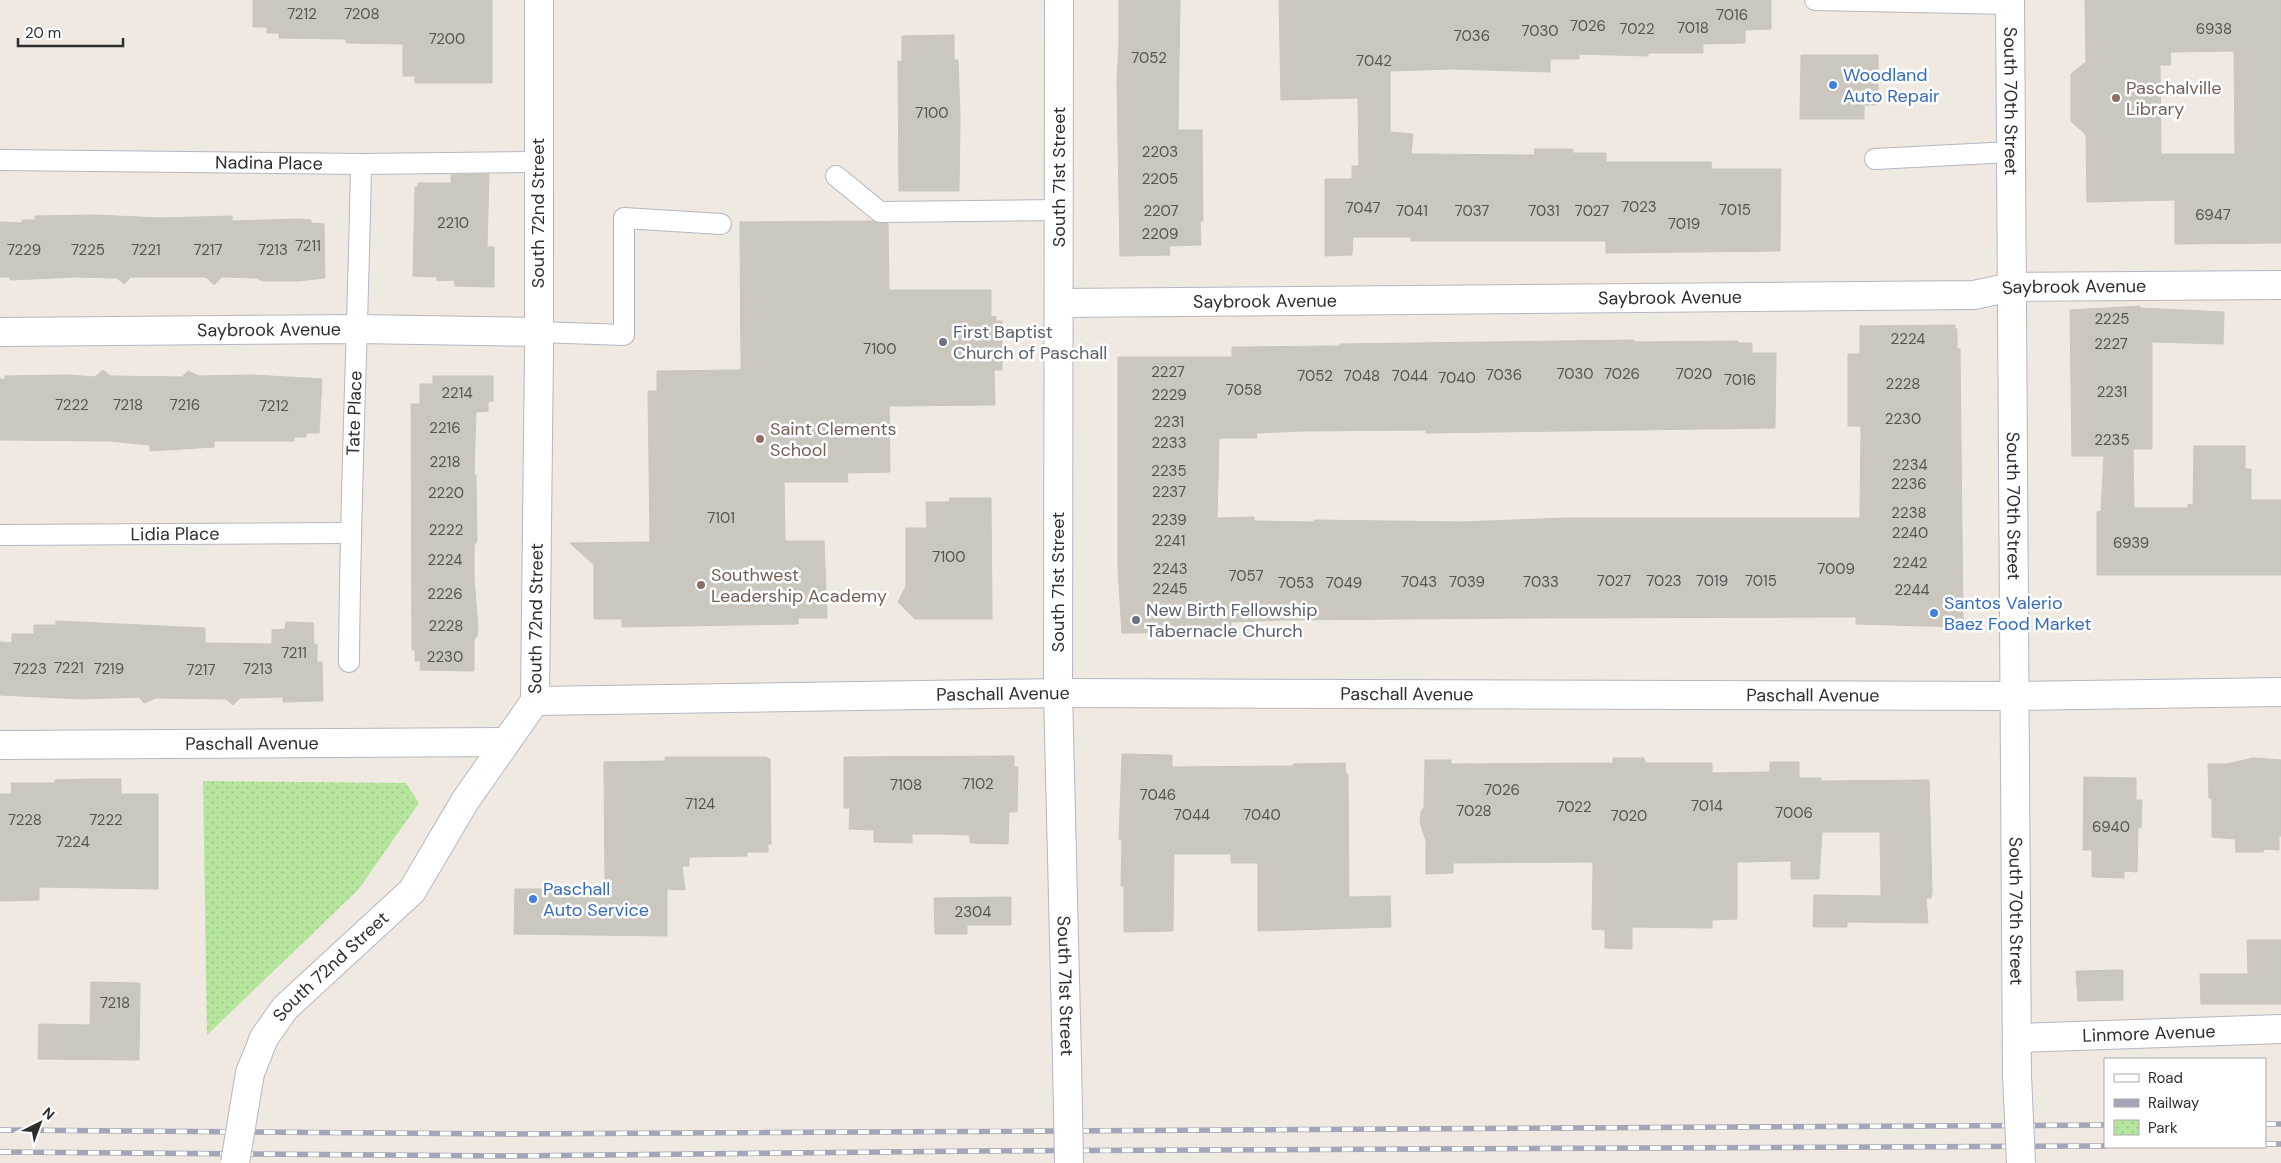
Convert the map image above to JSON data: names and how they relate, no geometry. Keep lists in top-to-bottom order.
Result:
{
  "streets": {
    "street": [
      "South 70th Street",
      "South 71st Street",
      "South 72nd Street",
      "Saybrook Avenue",
      "Paschall Avenue",
      "Linmore Avenue"
    ],
    "lane": ["Nadina Place", "Tate Place", "Lidia Place"]
  },
  "crossings": [
    ["South 70th Street", "Saybrook Avenue"],
    ["South 70th Street", "Paschall Avenue"],
    ["South 70th Street", "Linmore Avenue"],
    ["Nadina Place", "South 72nd Street"],
    ["Nadina Place", "Tate Place"],
    ["South 71st Street", "Saybrook Avenue"],
    ["South 71st Street", "Paschall Avenue"],
    ["South 72nd Street", "Saybrook Avenue"],
    ["South 72nd Street", "Paschall Avenue"],
    ["Saybrook Avenue", "Tate Place"],
    ["Tate Place", "Lidia Place"]
  ],
  "places": [
    "Woodland Auto Repair",
    "Paschalville Library",
    "First Baptist Church of Paschall",
    "Saint Clements School",
    "Southwest Leadership Academy",
    "Santos Valerio Baez Food Market",
    "New Birth Fellowship Tabernacle Church",
    "Paschall Auto Service"
  ],
  "house_numbers": [
    "7212",
    "7208",
    "7016",
    "7026",
    "7018",
    "7022",
    "6938",
    "7030",
    "7036",
    "7200",
    "7052",
    "7042",
    "7100",
    "2203",
    "2205",
    "7023",
    "7047",
    "7015",
    "2207",
    "7041",
    "7037",
    "7031",
    "7027",
    "6947",
    "2210",
    "7019",
    "2209",
    "7211",
    "7229",
    "7225",
    "7221",
    "7217",
    "7213",
    "2225",
    "2224",
    "2227",
    "7100",
    "2227",
    "7030",
    "7026",
    "7020",
    "7036",
    "7052",
    "7048",
    "7044",
    "7040",
    "7016",
    "2228",
    "7058",
    "2231",
    "2214",
    "2229",
    "7222",
    "7218",
    "7216",
    "7212",
    "2230",
    "2231",
    "2216",
    "2235",
    "2233",
    "2218",
    "2234",
    "2235",
    "2236",
    "2237",
    "2220",
    "2238",
    "7101",
    "2239",
    "2222",
    "2240",
    "2241",
    "6939",
    "7100",
    "2224",
    "2242",
    "2243",
    "7009",
    "7057",
    "7027",
    "7023",
    "7019",
    "7015",
    "7043",
    "7039",
    "7033",
    "7053",
    "7049",
    "2245",
    "2244",
    "2226",
    "2228",
    "7211",
    "2230",
    "7221",
    "7223",
    "7219",
    "7213",
    "7217",
    "7102",
    "7108",
    "7026",
    "7046",
    "7124",
    "7014",
    "7022",
    "7028",
    "7006",
    "7044",
    "7040",
    "7020",
    "7228",
    "7222",
    "6940",
    "7224",
    "2304",
    "7218"
  ],
  "legend": ["Road", "Railway", "Park"],
  "scale_bar": "20 m",
  "north": "top right"
}
